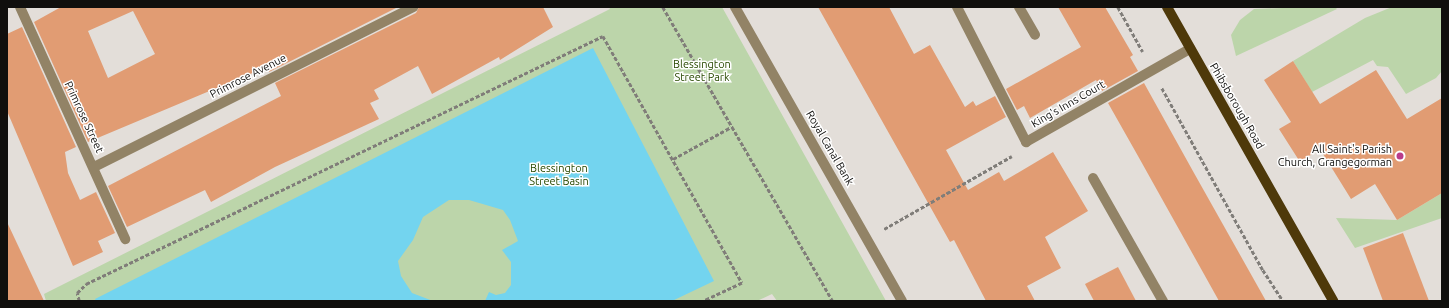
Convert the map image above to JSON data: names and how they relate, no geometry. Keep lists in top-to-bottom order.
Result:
{
  "streets": {
    "main road": ["Phibsborough Road"],
    "street": [
      "Primrose Avenue",
      "King's Inns Court",
      "Primrose Street",
      "Royal Canal Bank"
    ]
  },
  "crossings": [
    ["Primrose Avenue", "Primrose Street"],
    ["King's Inns Court", "Phibsborough Road"]
  ],
  "parks": ["Blessington Street Park", "Blessington Street Basin"],
  "places": ["All Saint's Parish Church, Grangegorman"]
}
